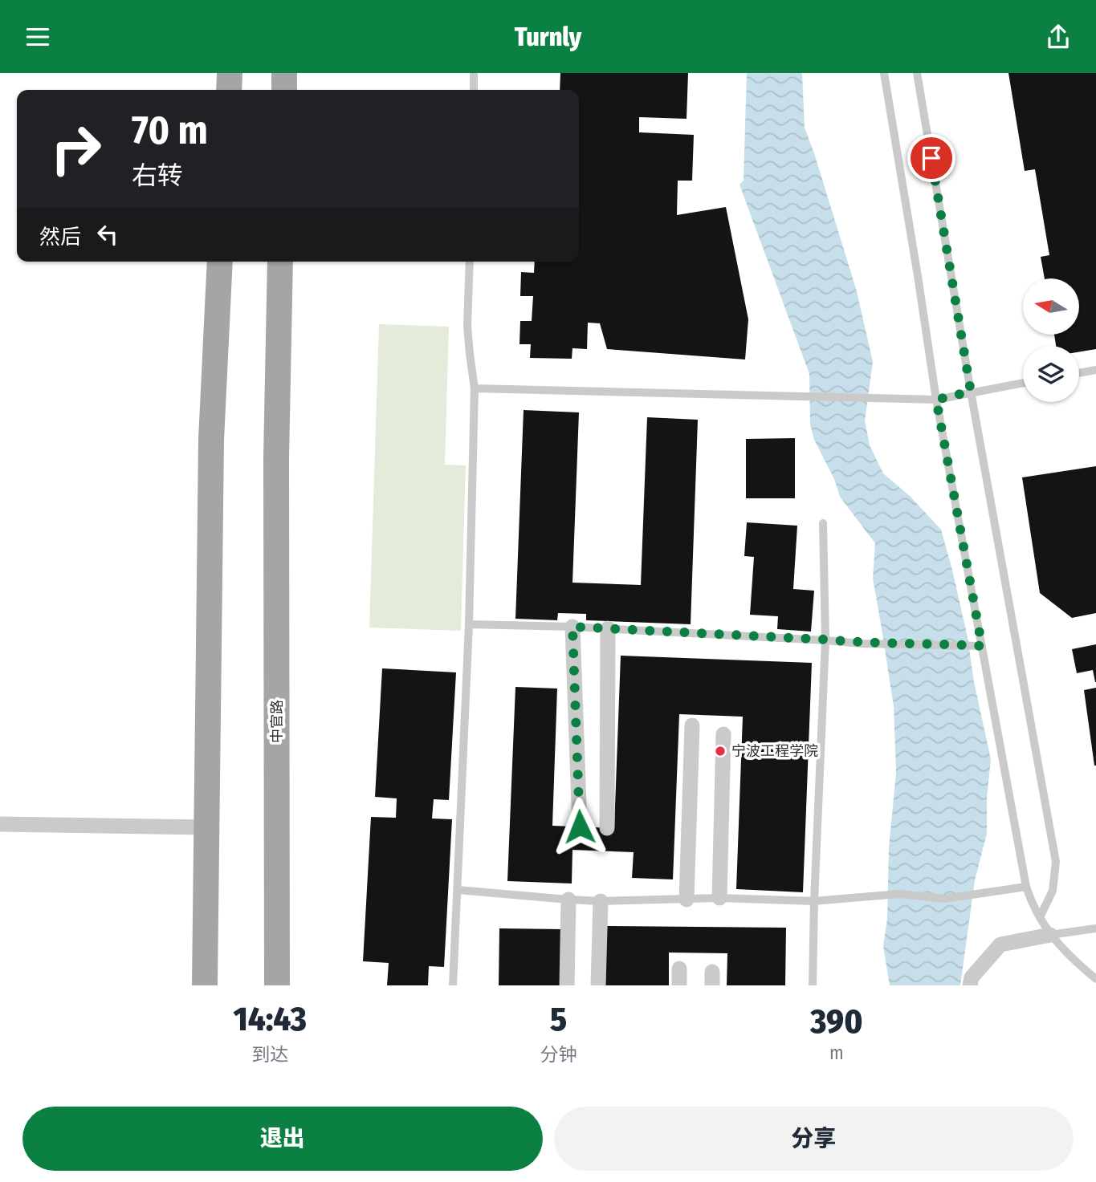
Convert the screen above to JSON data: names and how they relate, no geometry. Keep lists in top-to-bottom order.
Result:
{
  "streets": {
    "main road": ["中官路"]
  },
  "places": ["宁波工程学院"],
  "north": "left",
  "page": {
    "header": "Turnly",
    "turn": ["70 m", "右转"],
    "then": "然后",
    "eta": [
      "14:43",
      "到达",
      "5",
      "分钟",
      "390",
      "m"
    ],
    "buttons": ["退出", "分享"]
  }
}
